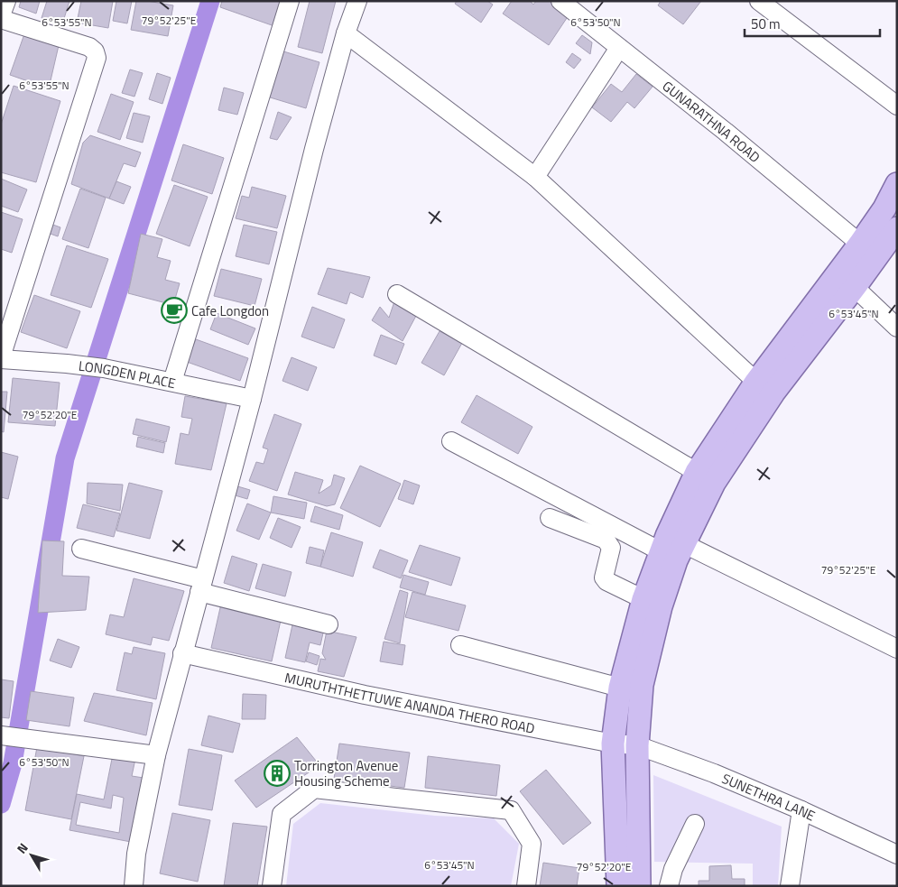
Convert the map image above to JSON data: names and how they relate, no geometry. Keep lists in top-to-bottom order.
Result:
{
  "streets": {
    "street": [
      "GUNARATHNA ROAD",
      "LONGDEN PLACE",
      "MURUTHTHETTUWE ANANDA THERO ROAD",
      "SUNETHRA LANE"
    ]
  },
  "crossings": [
    ["MURUTHTHETTUWE ANANDA THERO ROAD", "SUNETHRA LANE"]
  ],
  "places": {
    "cafe": ["Cafe Longdon"],
    "building": ["Torrington Avenue Housing Scheme"]
  },
  "scale_bar": "50 m",
  "north": "top left",
  "coordinates": [
    "79°52'25\"E",
    "6°53'55\"N",
    "6°53'50\"N",
    "6°53'45\"N",
    "79°52'20\"E"
  ]
}
